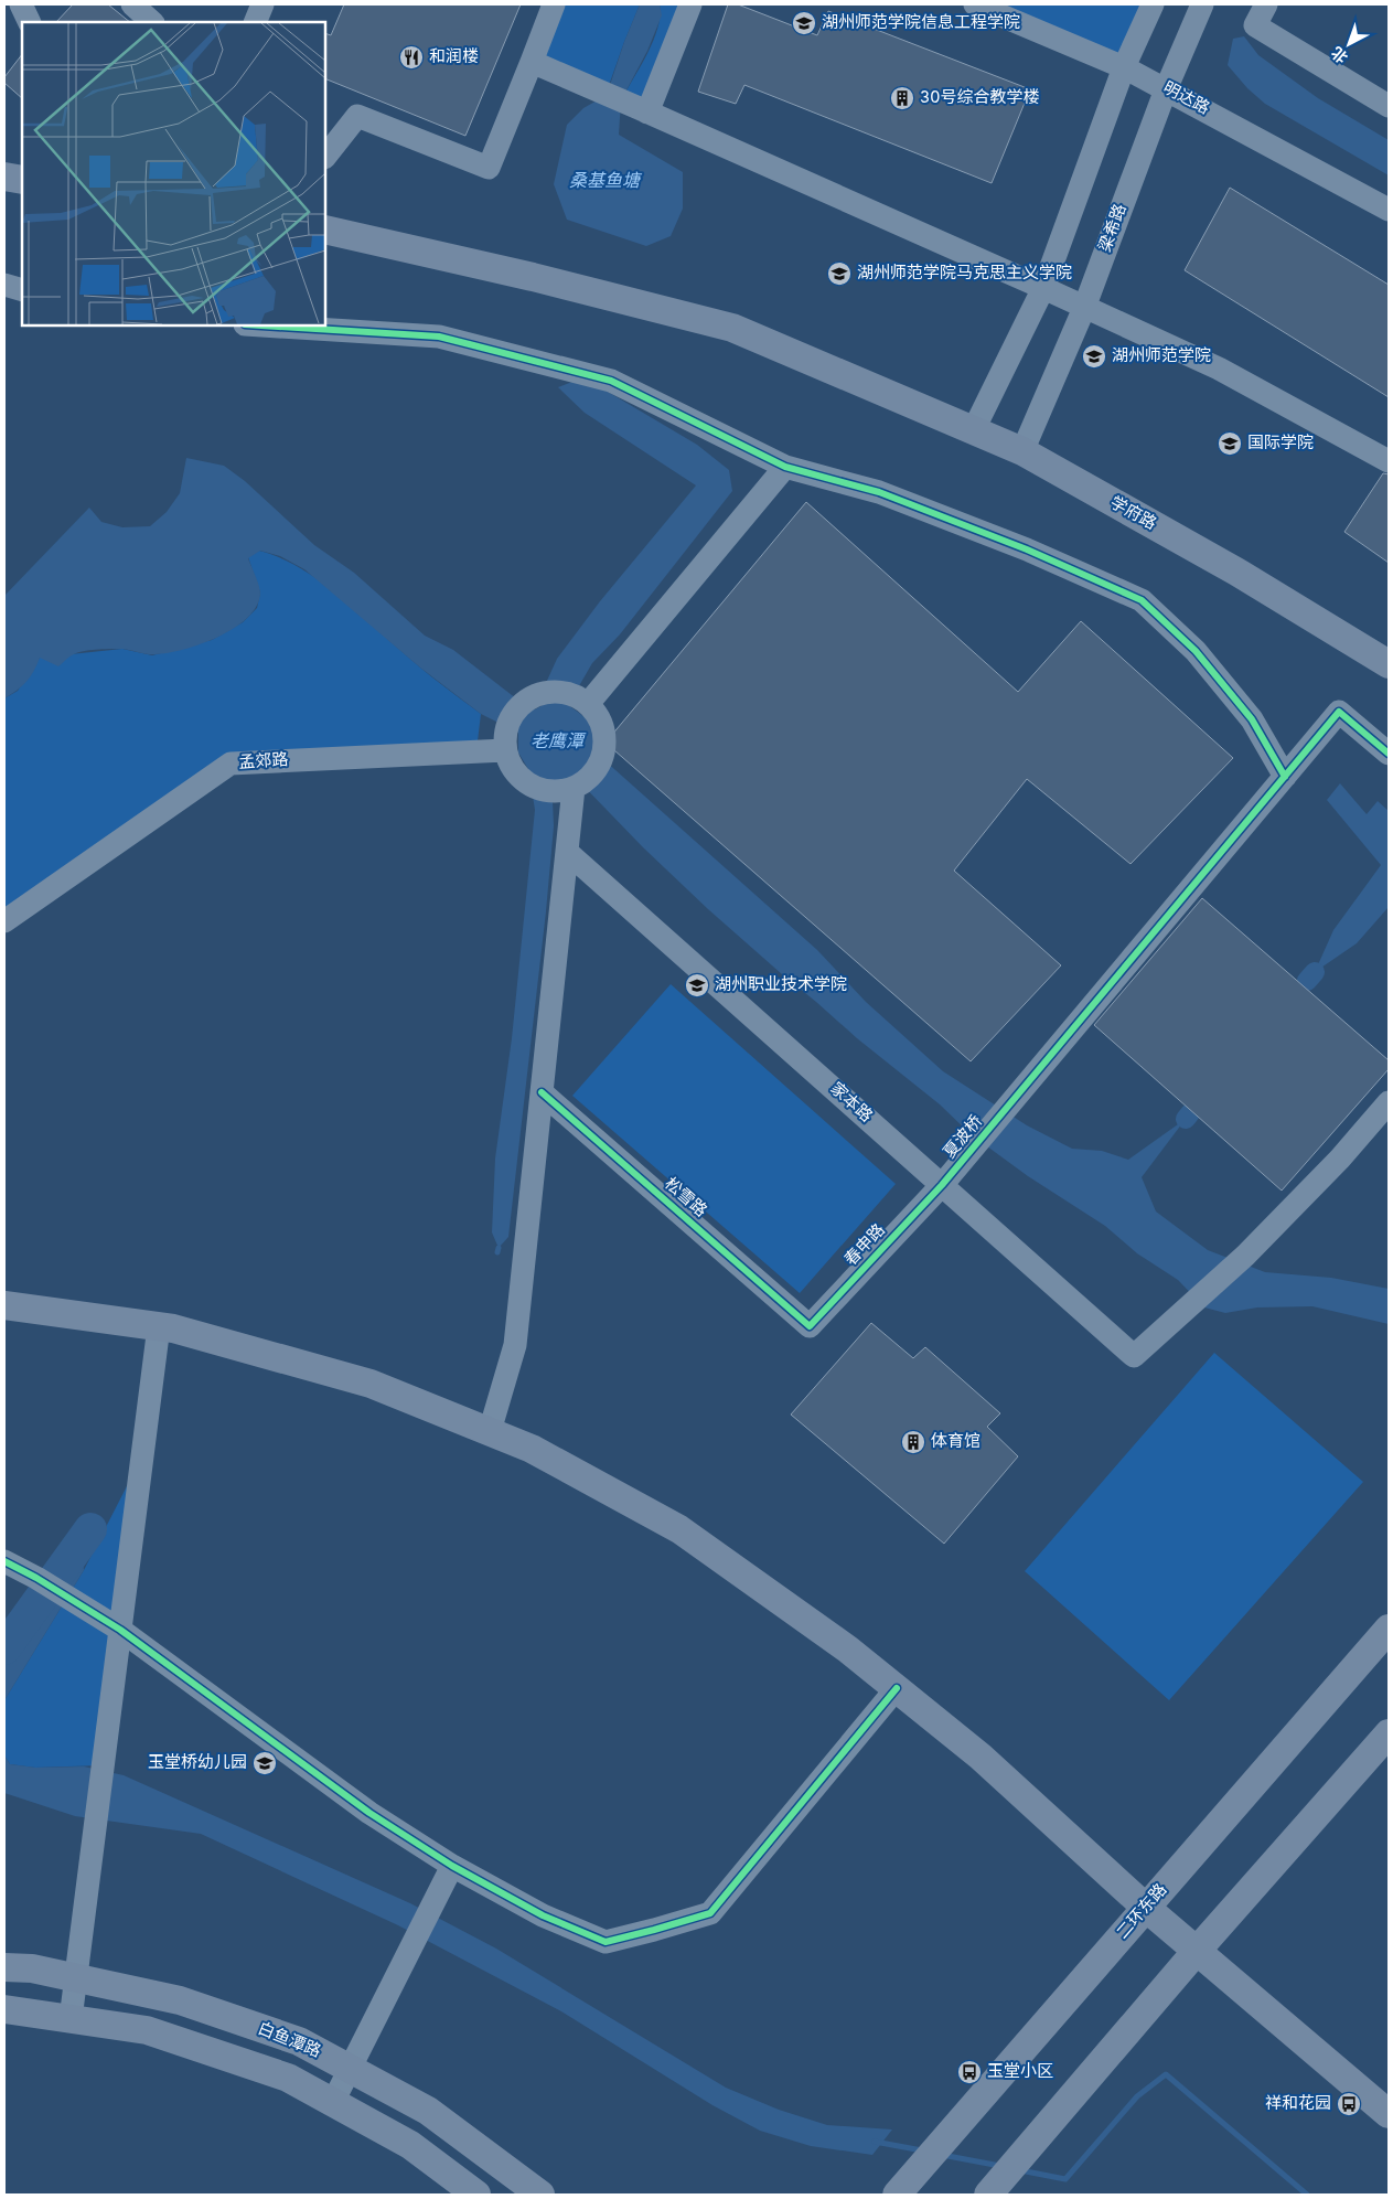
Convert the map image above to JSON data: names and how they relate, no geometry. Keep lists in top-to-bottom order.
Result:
{
  "streets": {
    "main road": ["学府路", "二环东路", "白鱼潭路"],
    "street": [
      "明达路",
      "梁希路",
      "孟郊路",
      "家本路",
      "夏波桥",
      "松雪路",
      "春申路"
    ]
  },
  "crossings": [
    ["明达路", "梁希路"],
    ["梁希路", "学府路"],
    ["家本路", "夏波桥"],
    ["家本路", "春申路"],
    ["夏波桥", "春申路"],
    ["松雪路", "春申路"]
  ],
  "water": ["桑基鱼塘", "老鹰潭"],
  "places": {
    "school or university": [
      "湖州师范学院信息工程学院",
      "湖州师范学院马克思主义学院",
      "湖州师范学院",
      "国际学院",
      "湖州职业技术学院",
      "玉堂桥幼儿园"
    ],
    "restaurant": ["和润楼"],
    "building": ["30号综合教学楼", "体育馆"],
    "bus stop": ["玉堂小区", "祥和花园"]
  },
  "north": "bottom left"
}
